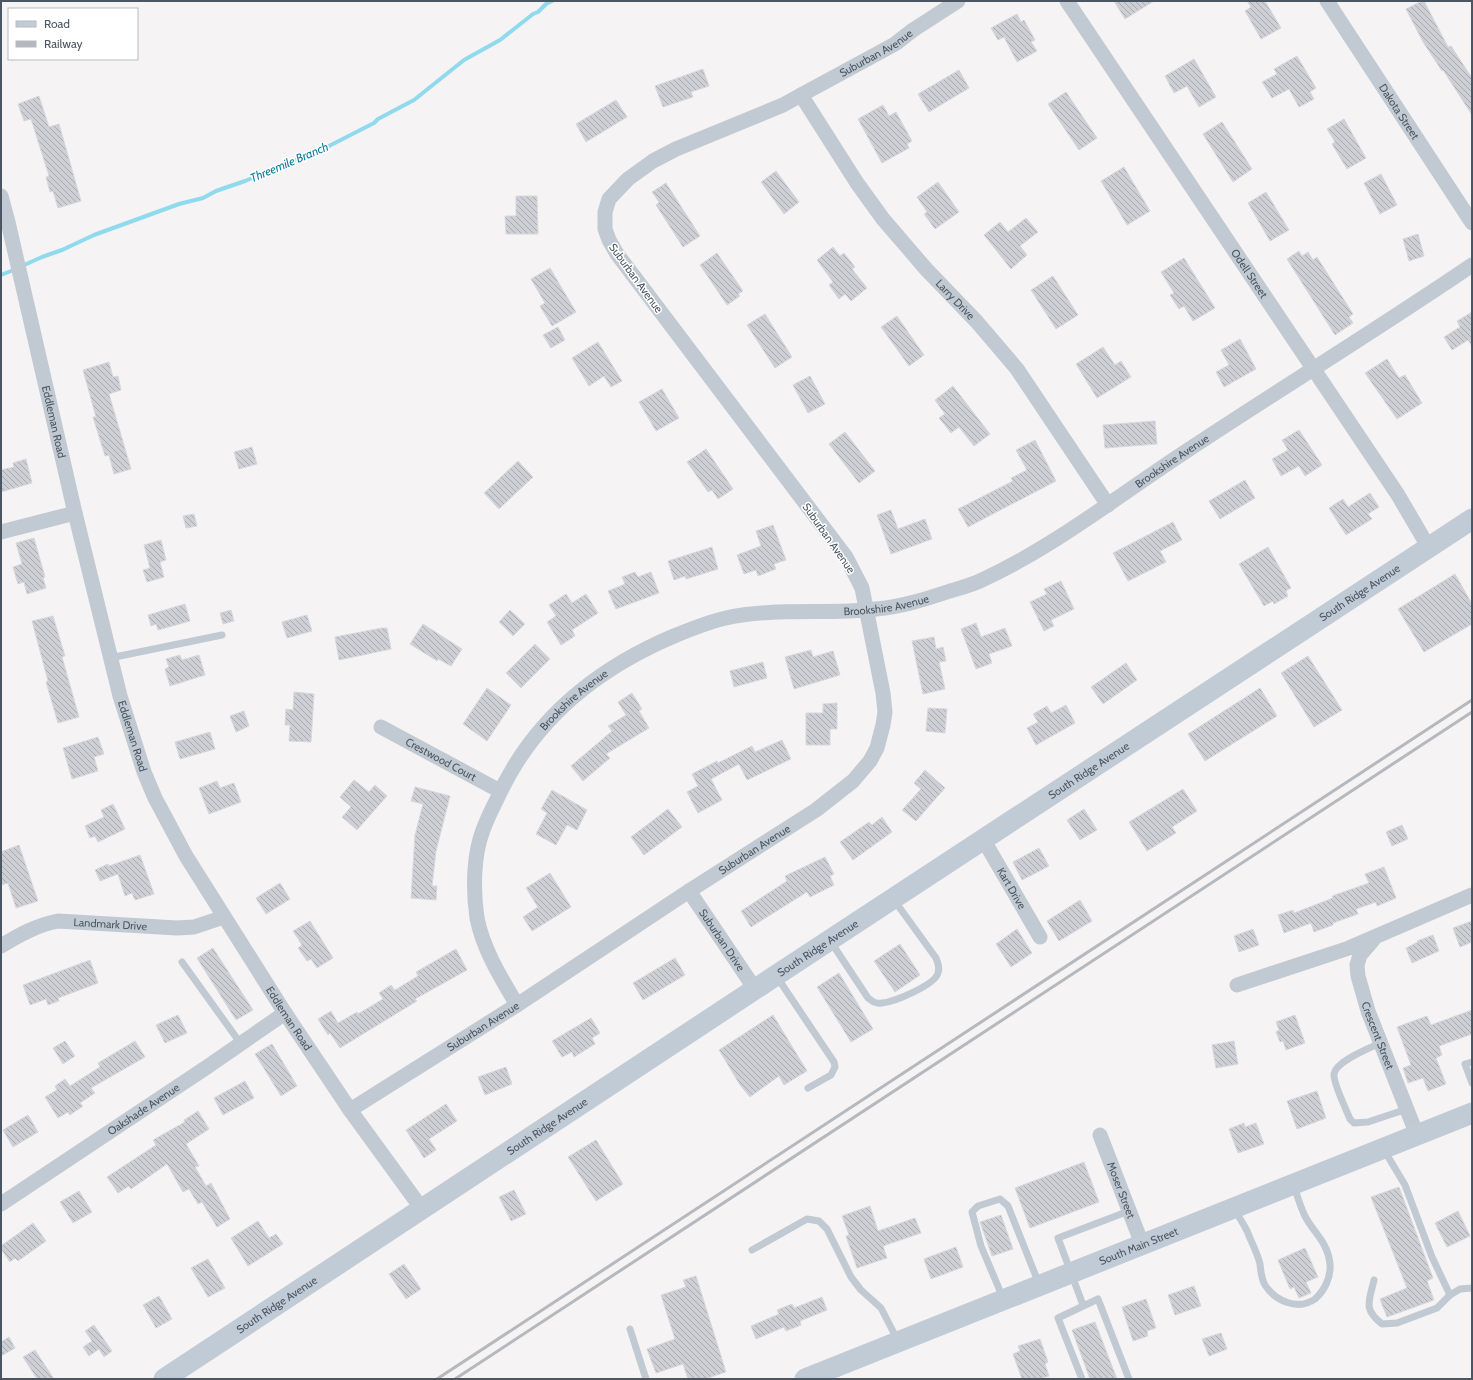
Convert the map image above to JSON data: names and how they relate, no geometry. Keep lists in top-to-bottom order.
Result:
{
  "streets": {
    "street": [
      "Suburban Avenue",
      "Dakota Street",
      "Odell Street",
      "Larry Drive",
      "Eddleman Road",
      "Brookshire Avenue",
      "South Ridge Avenue",
      "Crestwood Court",
      "Kart Drive",
      "Landmark Drive",
      "Suburban Drive",
      "Crescent Street",
      "Oakshade Avenue",
      "Moser Street",
      "South Main Street"
    ]
  },
  "crossings": [
    ["Suburban Avenue", "Larry Drive"],
    ["Suburban Avenue", "Eddleman Road"],
    ["Suburban Avenue", "Brookshire Avenue"],
    ["Suburban Avenue", "Suburban Drive"],
    ["Odell Street", "Brookshire Avenue"],
    ["Odell Street", "South Ridge Avenue"],
    ["Larry Drive", "Brookshire Avenue"],
    ["Eddleman Road", "South Ridge Avenue"],
    ["Eddleman Road", "Landmark Drive"],
    ["Eddleman Road", "Oakshade Avenue"],
    ["Brookshire Avenue", "Crestwood Court"],
    ["South Ridge Avenue", "Kart Drive"],
    ["South Ridge Avenue", "Suburban Drive"],
    ["Crescent Street", "South Main Street"],
    ["Moser Street", "South Main Street"]
  ],
  "water": ["Threemile Branch"],
  "legend": ["Road", "Railway"]
}
